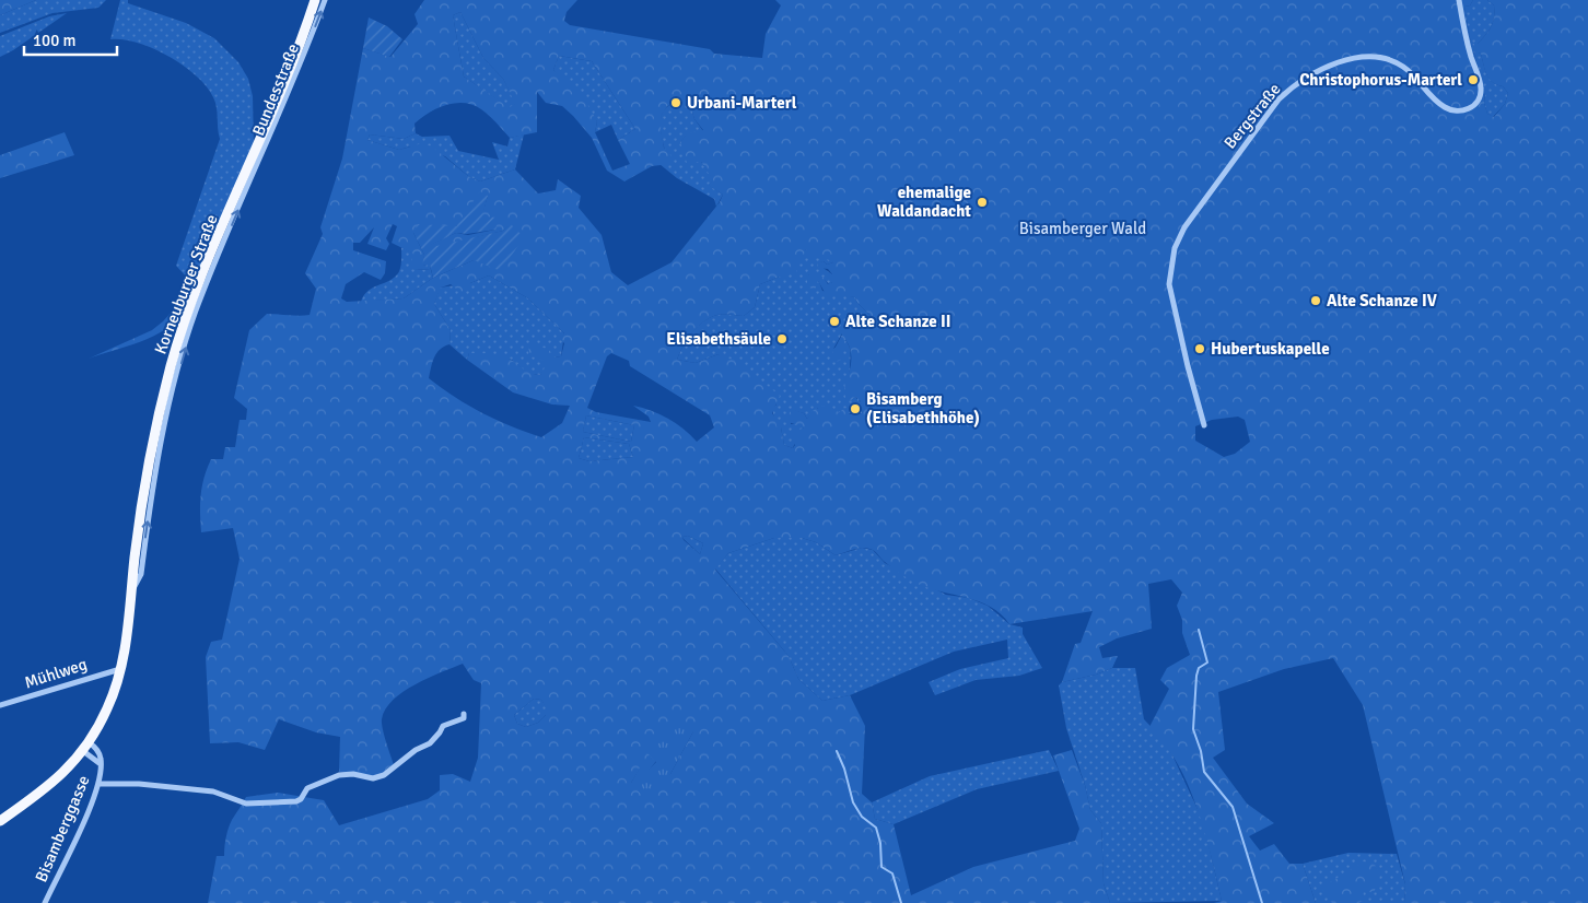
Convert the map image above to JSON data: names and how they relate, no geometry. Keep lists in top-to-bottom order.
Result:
{
  "streets": {
    "main road": ["Korneuburger Straße"],
    "street": [
      "Bundesstraße",
      "Bergstraße",
      "Mühlweg",
      "Bisamberggasse"
    ]
  },
  "crossings": [
    ["Bundesstraße", "Korneuburger Straße"],
    ["Korneuburger Straße", "Mühlweg"],
    ["Korneuburger Straße", "Bisamberggasse"]
  ],
  "one_way": ["Bundesstraße"],
  "parks": ["Bisamberger Wald"],
  "places": [
    "Christophorus-Marterl",
    "Urbani-Marterl",
    "ehemalige Waldandacht",
    "Alte Schanze IV",
    "Alte Schanze II",
    "Elisabethsäule",
    "Hubertuskapelle",
    "Bisamberg (Elisabethhöhe)"
  ],
  "scale_bar": "100 m"
}
